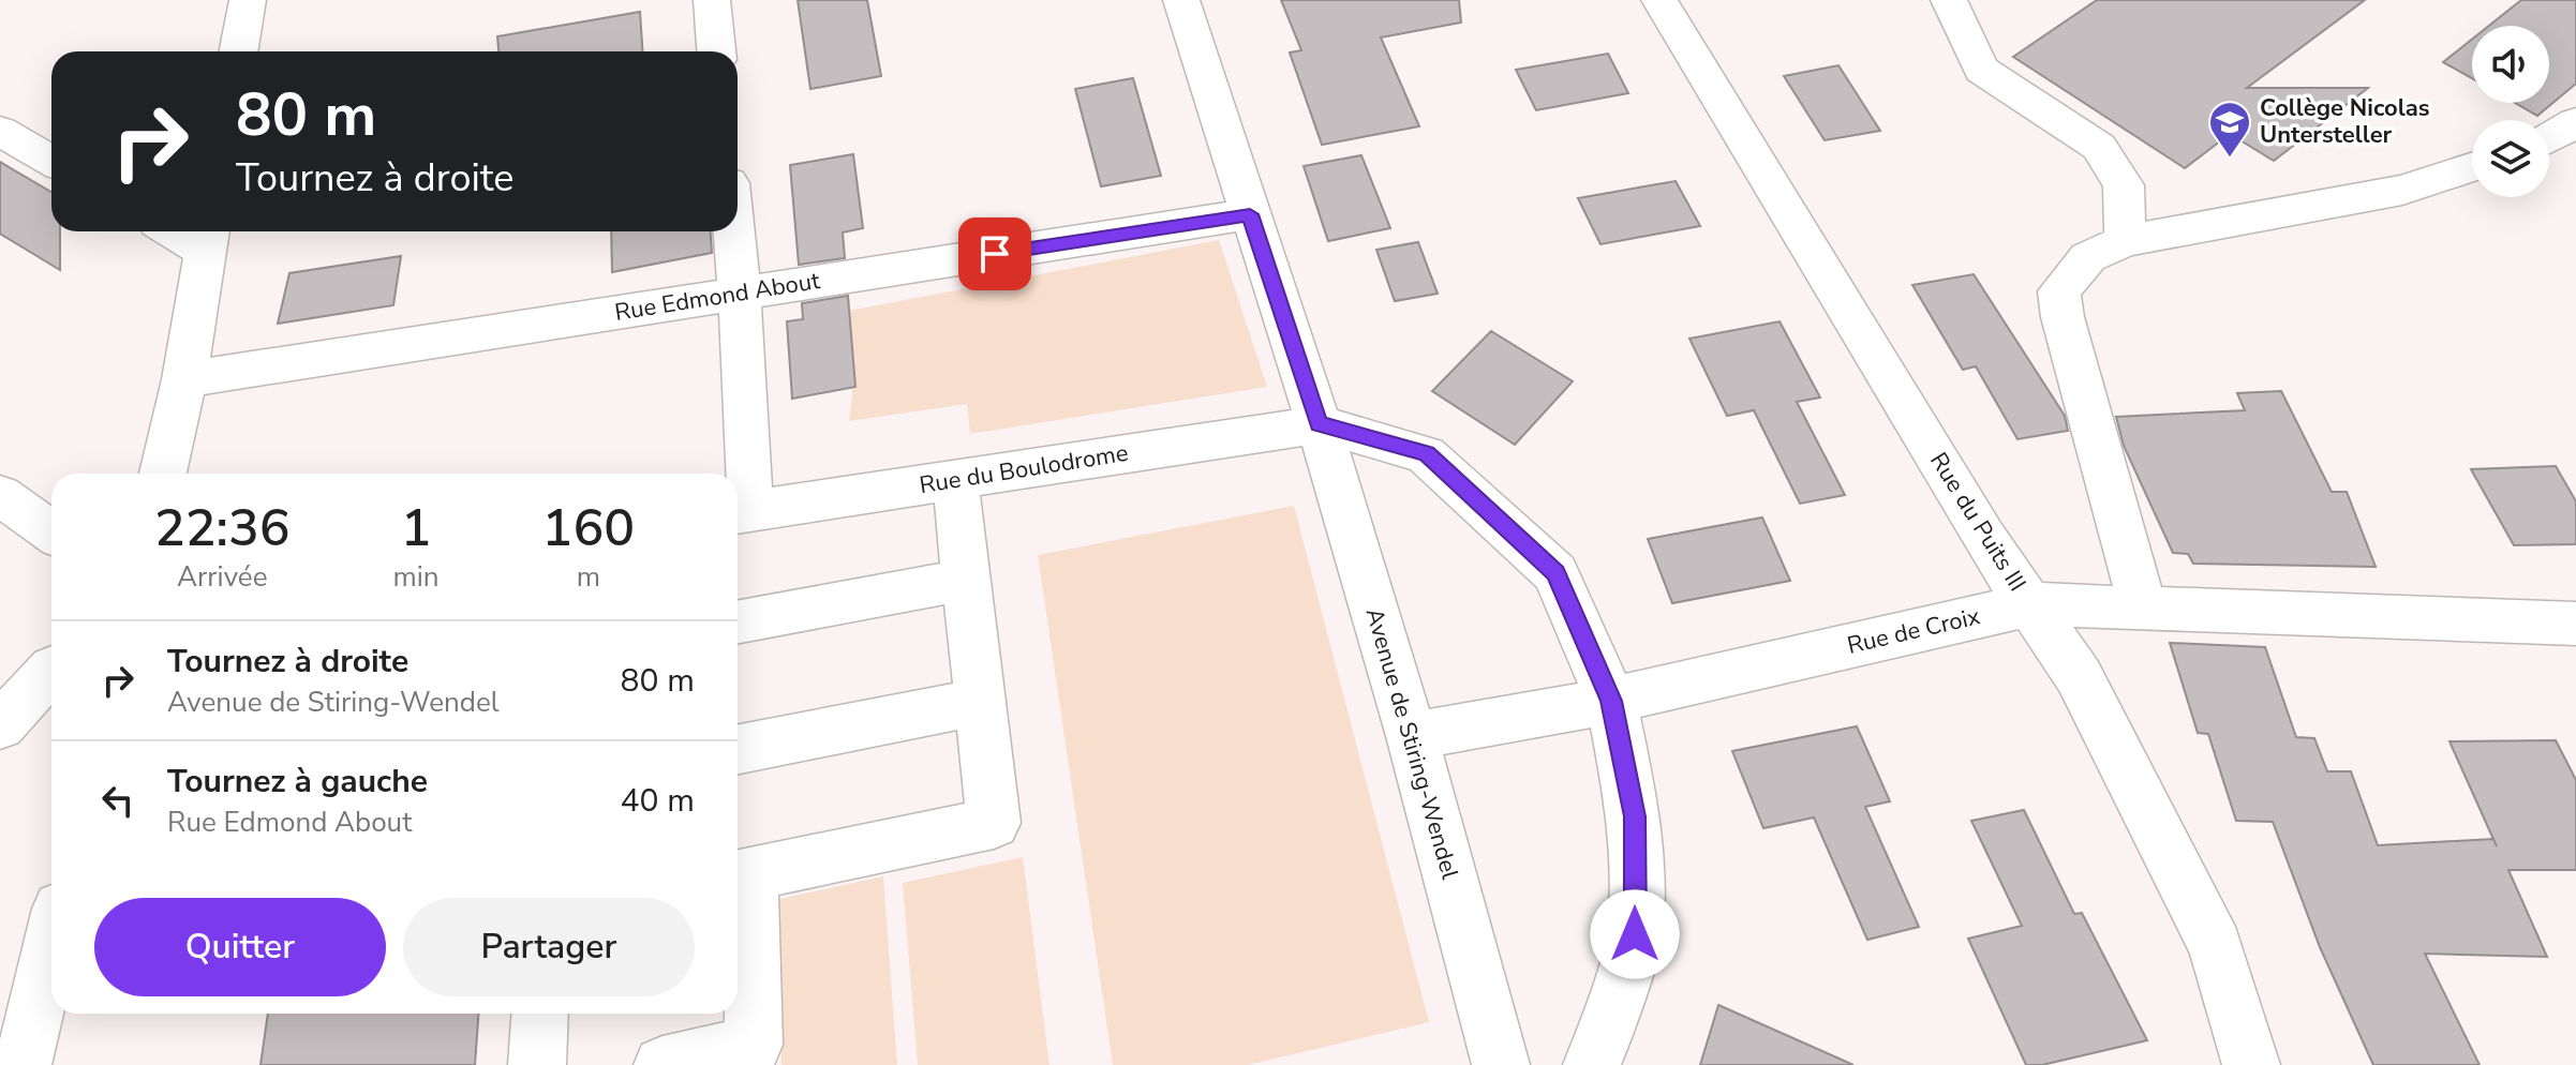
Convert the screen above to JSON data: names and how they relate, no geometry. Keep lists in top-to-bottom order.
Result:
{
  "streets": {
    "street": [
      "Rue Edmond About",
      "Rue du Boulodrome",
      "Rue du Puits III",
      "Rue de Croix",
      "Avenue de Stiring-Wendel"
    ]
  },
  "crossings": [
    ["Rue Edmond About", "Avenue de Stiring-Wendel"],
    ["Rue du Boulodrome", "Avenue de Stiring-Wendel"],
    ["Rue du Puits III", "Rue de Croix"],
    ["Rue de Croix", "Avenue de Stiring-Wendel"]
  ],
  "places": {
    "school or university": ["Collège Nicolas Untersteller"]
  },
  "page": {
    "turn": ["80 m", "Tournez à droite"],
    "eta": [
      "22:36",
      "Arrivée",
      "1",
      "min",
      "160",
      "m"
    ],
    "list": [
      {
        "name": "Tournez à droite",
        "note": "Avenue de Stiring-Wendel",
        "value": "80 m"
      },
      {
        "name": "Tournez à gauche",
        "note": "Rue Edmond About",
        "value": "40 m"
      }
    ],
    "buttons": ["Quitter", "Partager"]
  }
}
